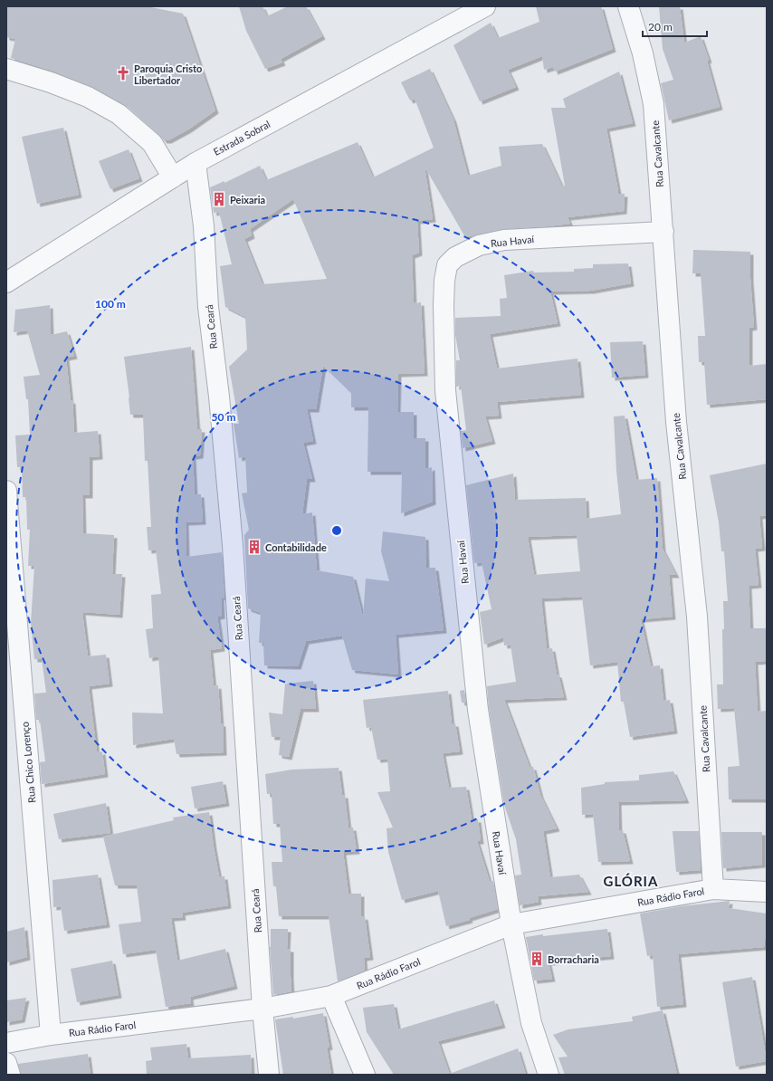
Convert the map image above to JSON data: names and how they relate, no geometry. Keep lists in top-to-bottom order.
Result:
{
  "streets": {
    "street": [
      "Estrada Sobral",
      "Rua Cavalcante",
      "Rua Havaí",
      "Rua Ceará",
      "Rua Chico Lorenço",
      "Rua Rádio Farol"
    ]
  },
  "crossings": [
    ["Estrada Sobral", "Rua Ceará"],
    ["Rua Cavalcante", "Rua Havaí"],
    ["Rua Cavalcante", "Rua Rádio Farol"],
    ["Rua Havaí", "Rua Rádio Farol"],
    ["Rua Ceará", "Rua Rádio Farol"],
    ["Rua Chico Lorenço", "Rua Rádio Farol"]
  ],
  "districts": ["GLÓRIA"],
  "places": {
    "church": ["Paroquia Cristo Libertador"],
    "building": ["Peixaria", "Contabilidade", "Borracharia"]
  },
  "scale_bar": "20 m",
  "rings": ["100 m", "50 m"]
}
